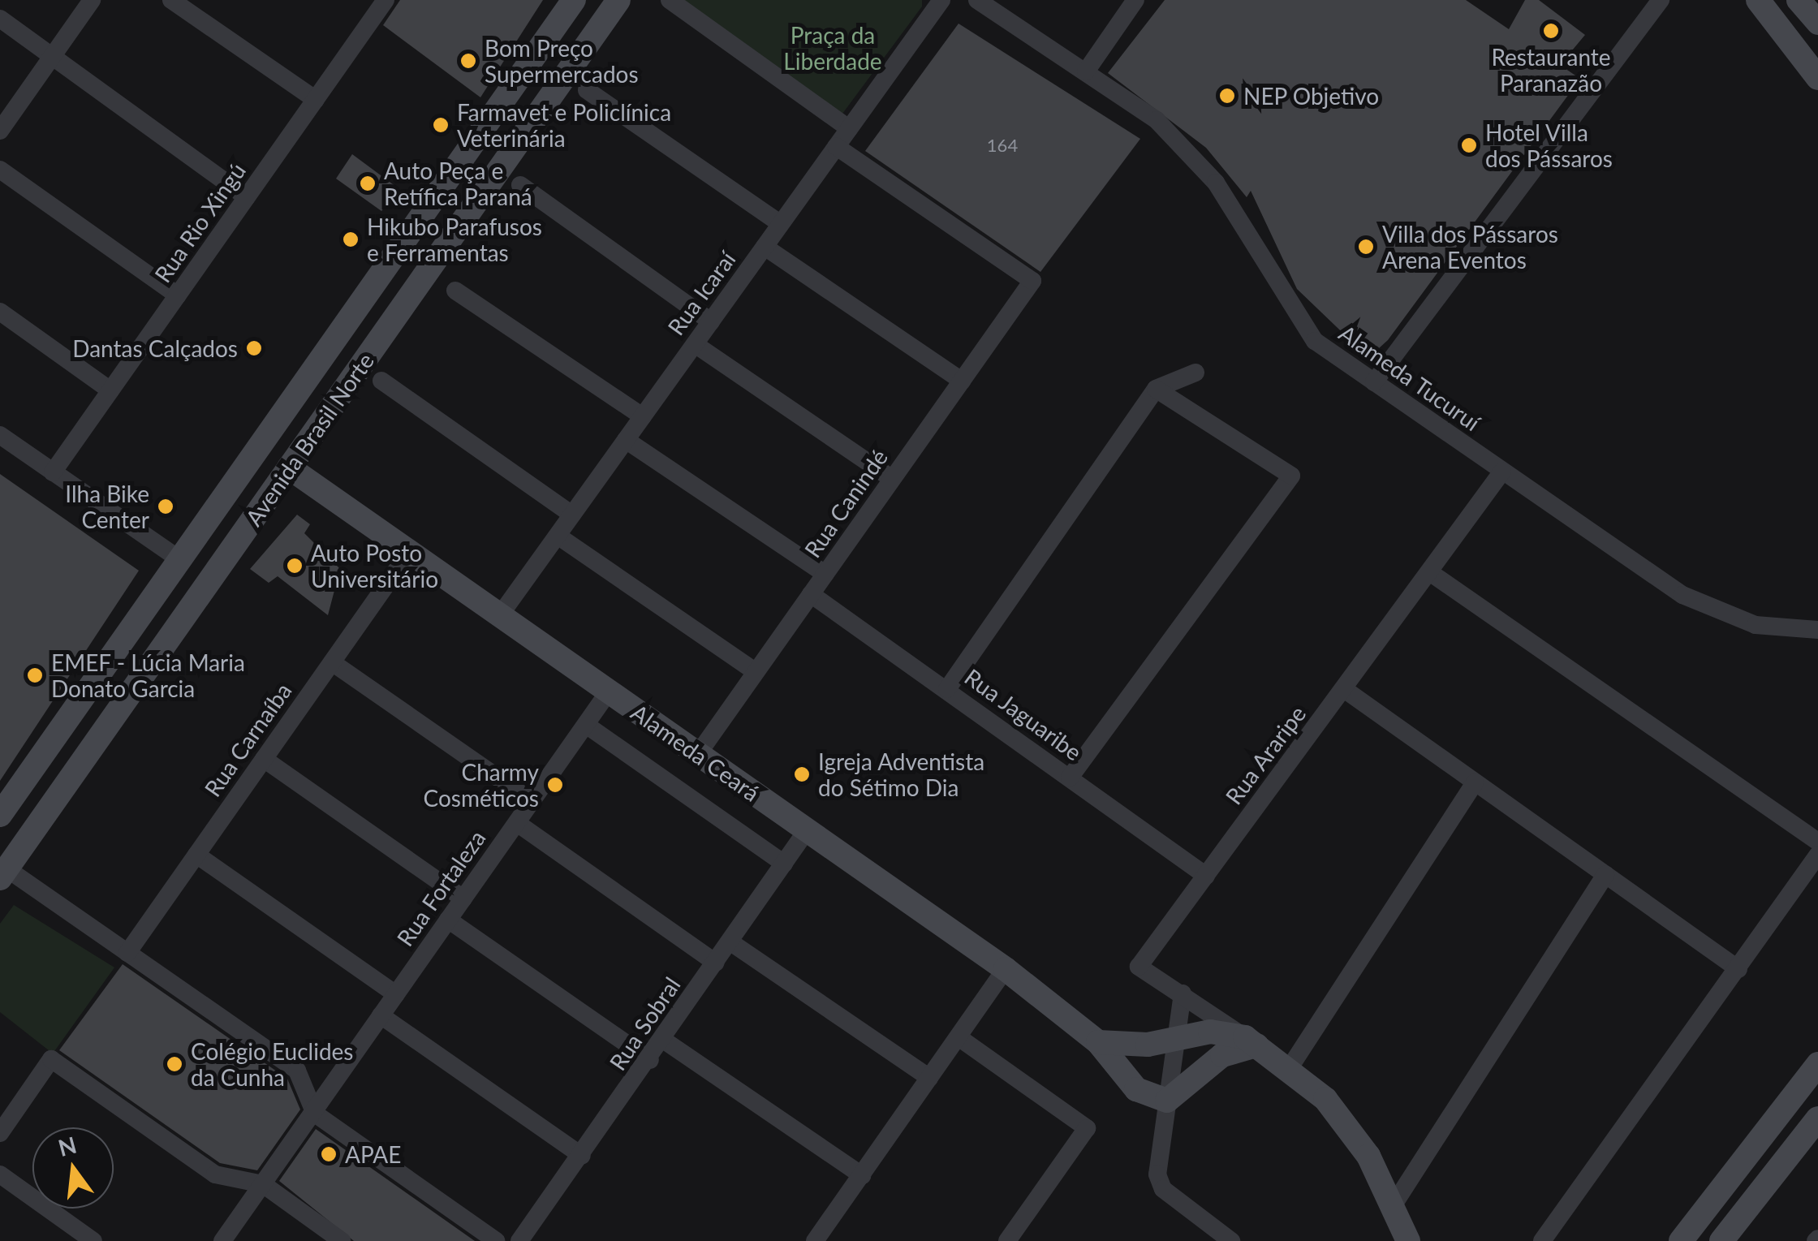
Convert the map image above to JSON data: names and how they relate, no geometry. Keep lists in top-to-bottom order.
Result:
{
  "streets": {
    "main road": ["Avenida Brasil Norte", "Alameda Ceará"],
    "street": [
      "Rua Rio Xingú",
      "Rua Icaraí",
      "Alameda Tucuruí",
      "Rua Canindé",
      "Rua Jaguaribe",
      "Rua Carnaíba",
      "Rua Araripe",
      "Rua Fortaleza",
      "Rua Sobral"
    ]
  },
  "crossings": [
    ["Rua Icaraí", "Rua Canindé"],
    ["Rua Icaraí", "Alameda Ceará"],
    ["Alameda Tucuruí", "Rua Araripe"],
    ["Avenida Brasil Norte", "Alameda Ceará"],
    ["Rua Canindé", "Rua Jaguaribe"],
    ["Rua Canindé", "Alameda Ceará"],
    ["Rua Jaguaribe", "Rua Araripe"],
    ["Rua Carnaíba", "Alameda Ceará"],
    ["Alameda Ceará", "Rua Fortaleza"],
    ["Alameda Ceará", "Rua Sobral"]
  ],
  "parks": ["Praça da Liberdade"],
  "places": [
    "Restaurante Paranazão",
    "Bom Preço Supermercados",
    "NEP Objetivo",
    "Farmavet e Policlínica Veterinária",
    "Hotel Villa dos Pássaros",
    "Auto Peça e Retífica Paraná",
    "Hikubo Parafusos e Ferramentas",
    "Villa dos Pássaros Arena Eventos",
    "Dantas Calçados",
    "Ilha Bike Center",
    "Auto Posto Universitário",
    "EMEF - Lúcia Maria Donato Garcia",
    "Igreja Adventista do Sétimo Dia",
    "Charmy Cosméticos",
    "Colégio Euclides da Cunha",
    "APAE"
  ],
  "house_numbers": ["164"],
  "north": "top"
}
